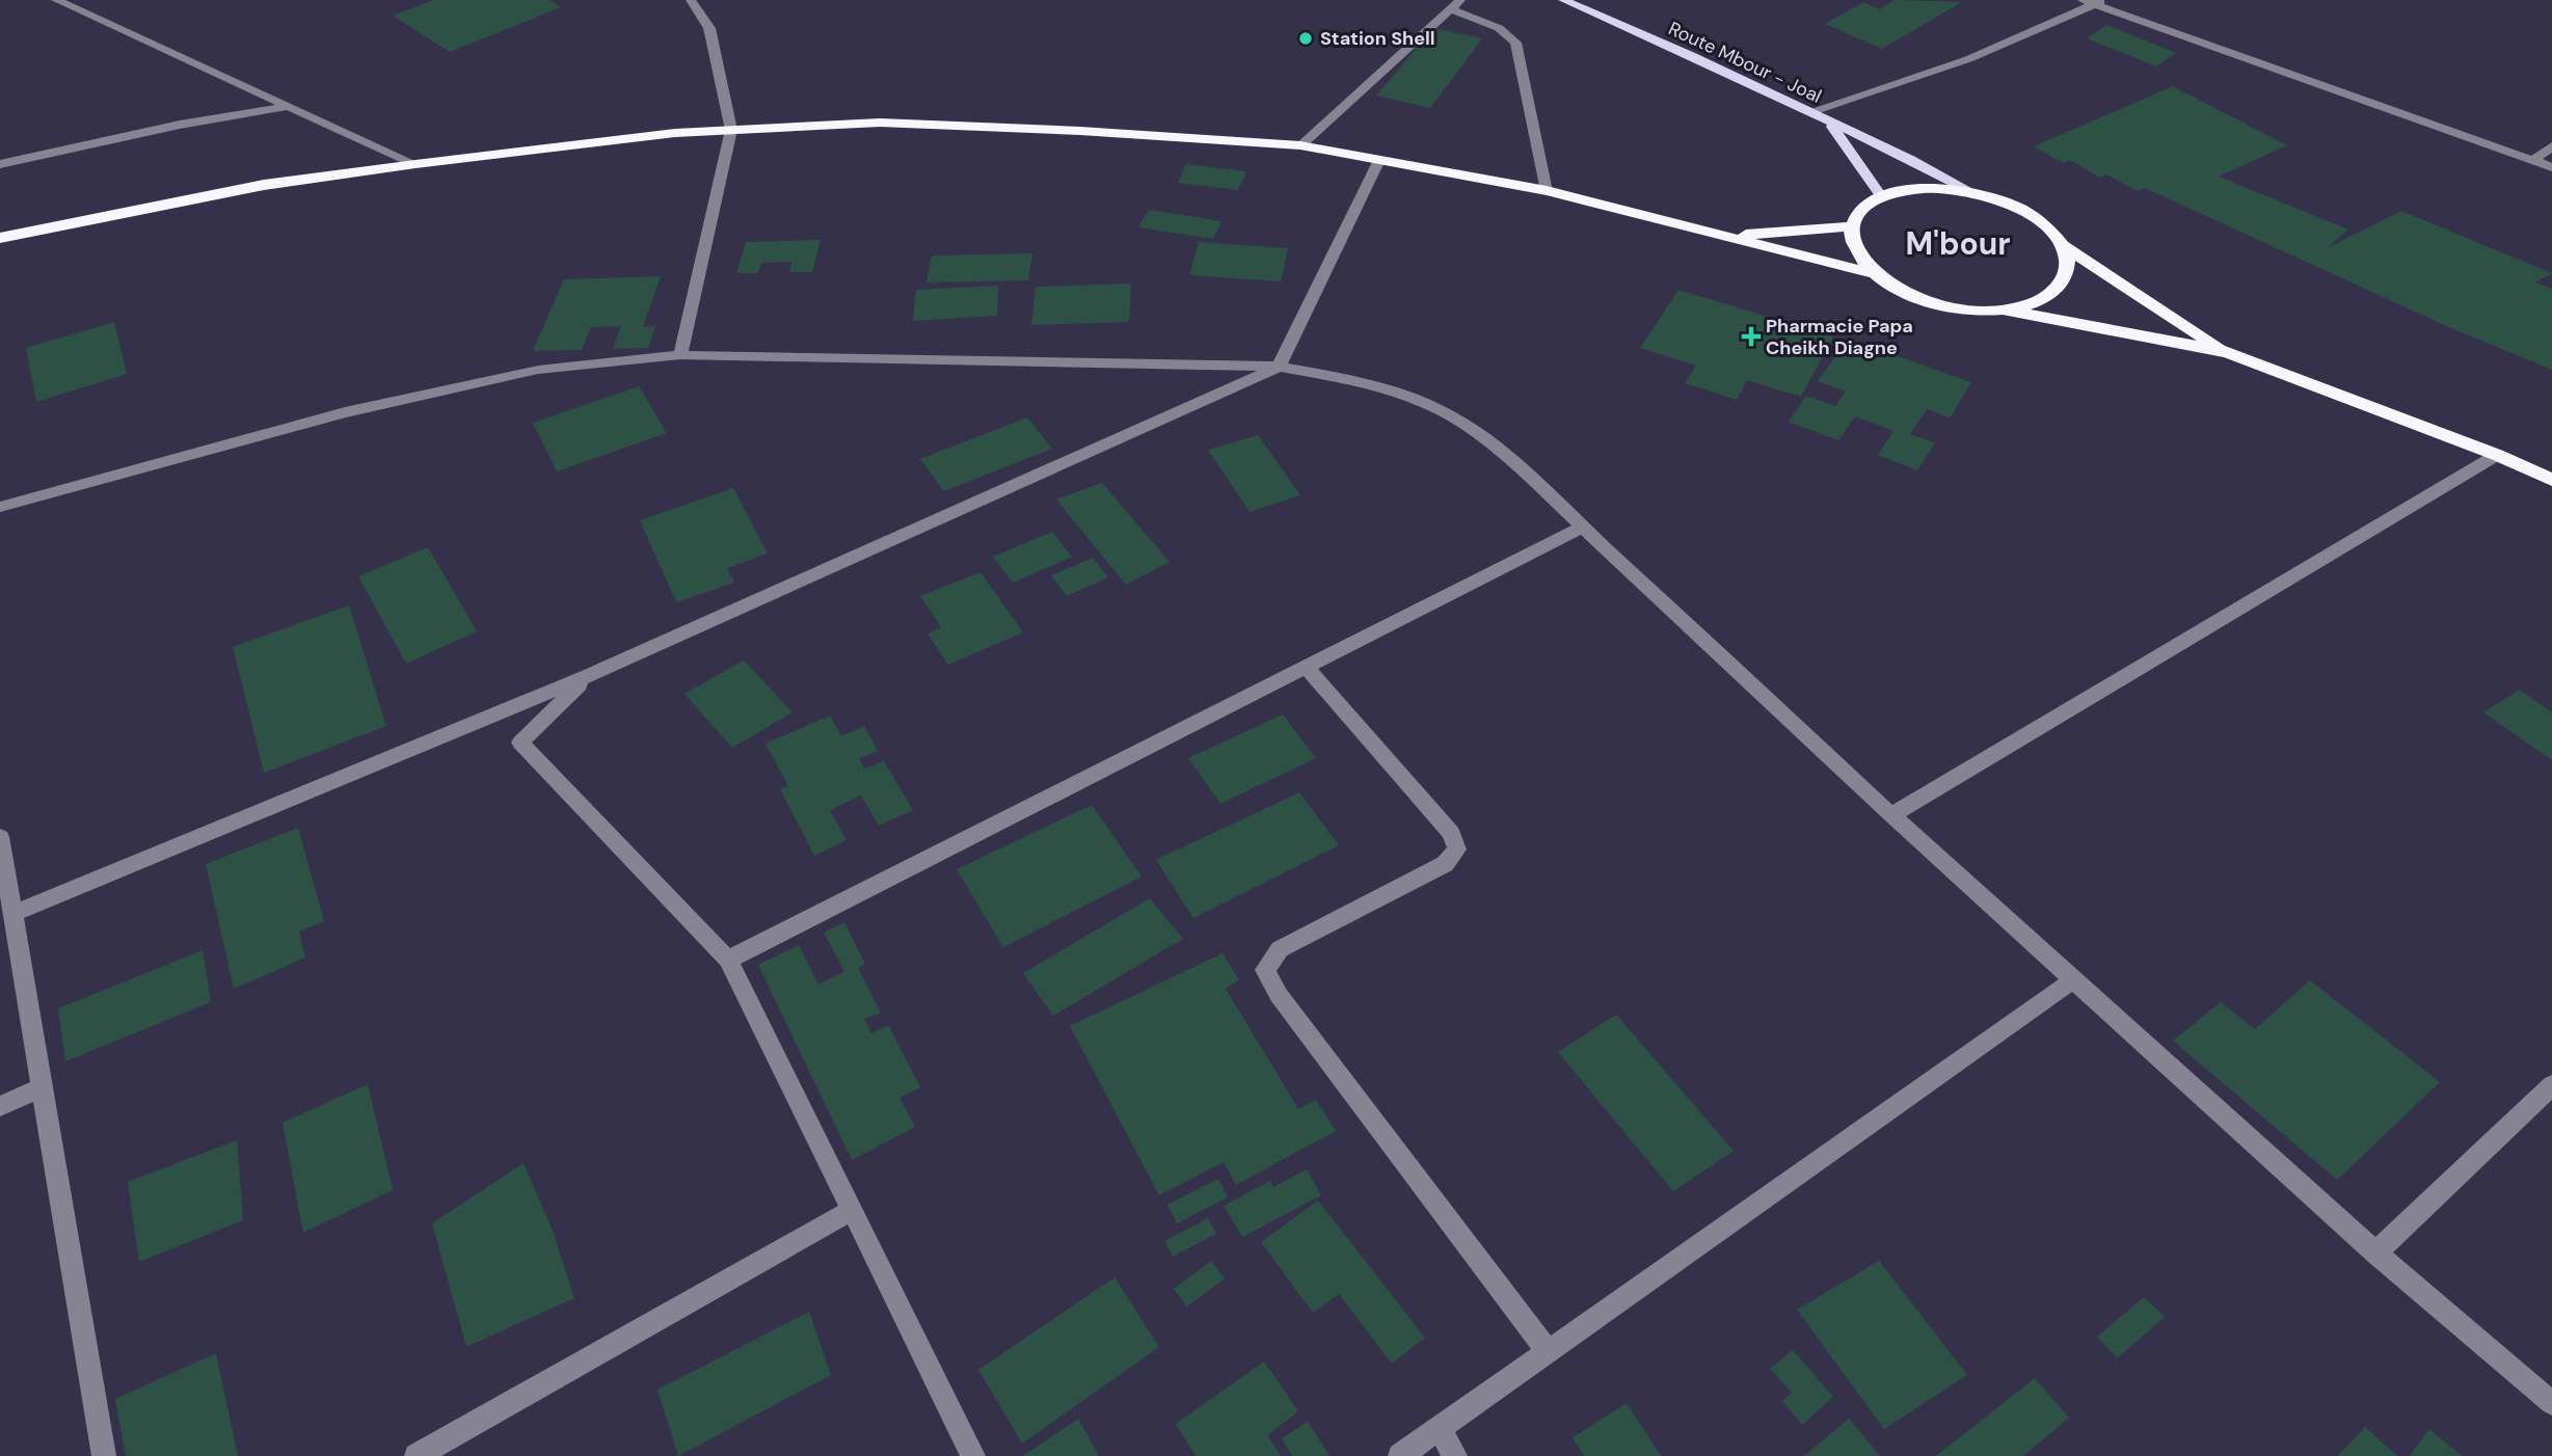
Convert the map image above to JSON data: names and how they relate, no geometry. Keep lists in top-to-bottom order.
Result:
{
  "streets": {
    "main road": ["Route Mbour - Joal"]
  },
  "districts": ["M'bour"],
  "places": {
    "other": ["Station Shell"],
    "health": ["Pharmacie Papa Cheikh Diagne"]
  }
}
